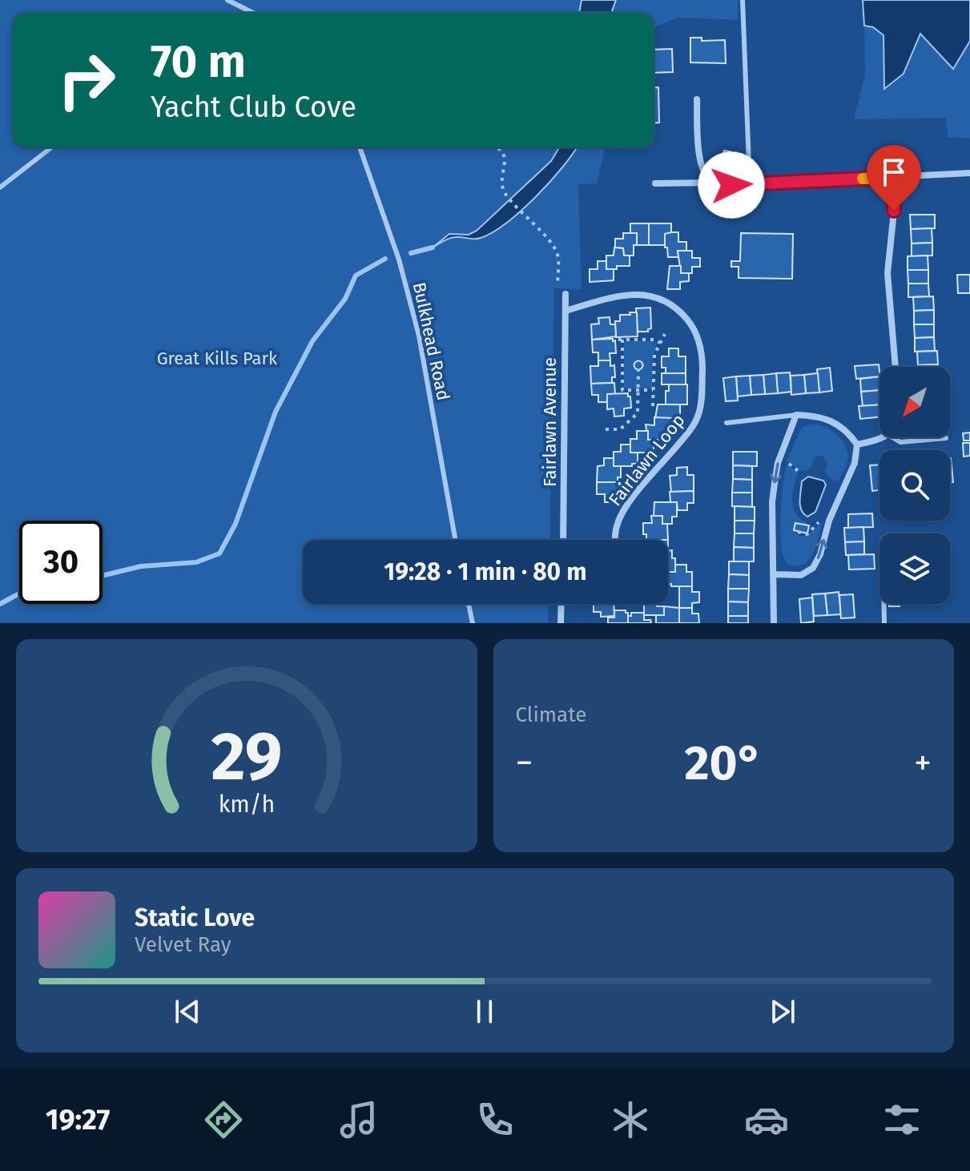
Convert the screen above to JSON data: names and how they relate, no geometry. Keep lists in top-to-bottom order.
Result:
{
  "streets": {
    "street": ["Fairlawn Avenue", "Fairlawn Loop"],
    "lane": ["Bulkhead Road"]
  },
  "crossings": [
    ["Fairlawn Avenue", "Fairlawn Loop"]
  ],
  "parks": ["Great Kills Park"],
  "north": "bottom left",
  "page": {
    "turn": ["70 m", "Yacht Club Cove"],
    "limit": "30",
    "trip": "19:28 · 1 min · 80 m",
    "tile": "Climate",
    "heat": ["−", "20°", "+"],
    "song": ["Static Love", "Velvet Ray"],
    "tabs": "19:27",
    "gauge": ["29", "km/h"]
  }
}
